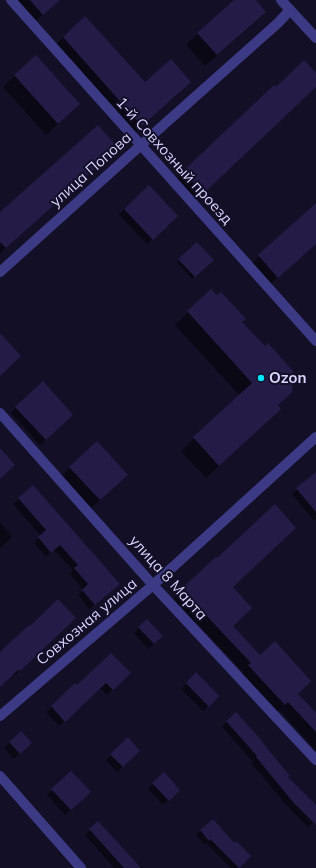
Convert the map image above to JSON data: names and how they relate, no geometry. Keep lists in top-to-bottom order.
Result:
{
  "streets": {
    "street": [
      "1-й Совхозный проезд",
      "улица Попова",
      "улица 8 Марта",
      "Совхозная улица"
    ]
  },
  "crossings": [
    ["1-й Совхозный проезд", "улица Попова"],
    ["улица 8 Марта", "Совхозная улица"]
  ],
  "places": ["Ozon"]
}
